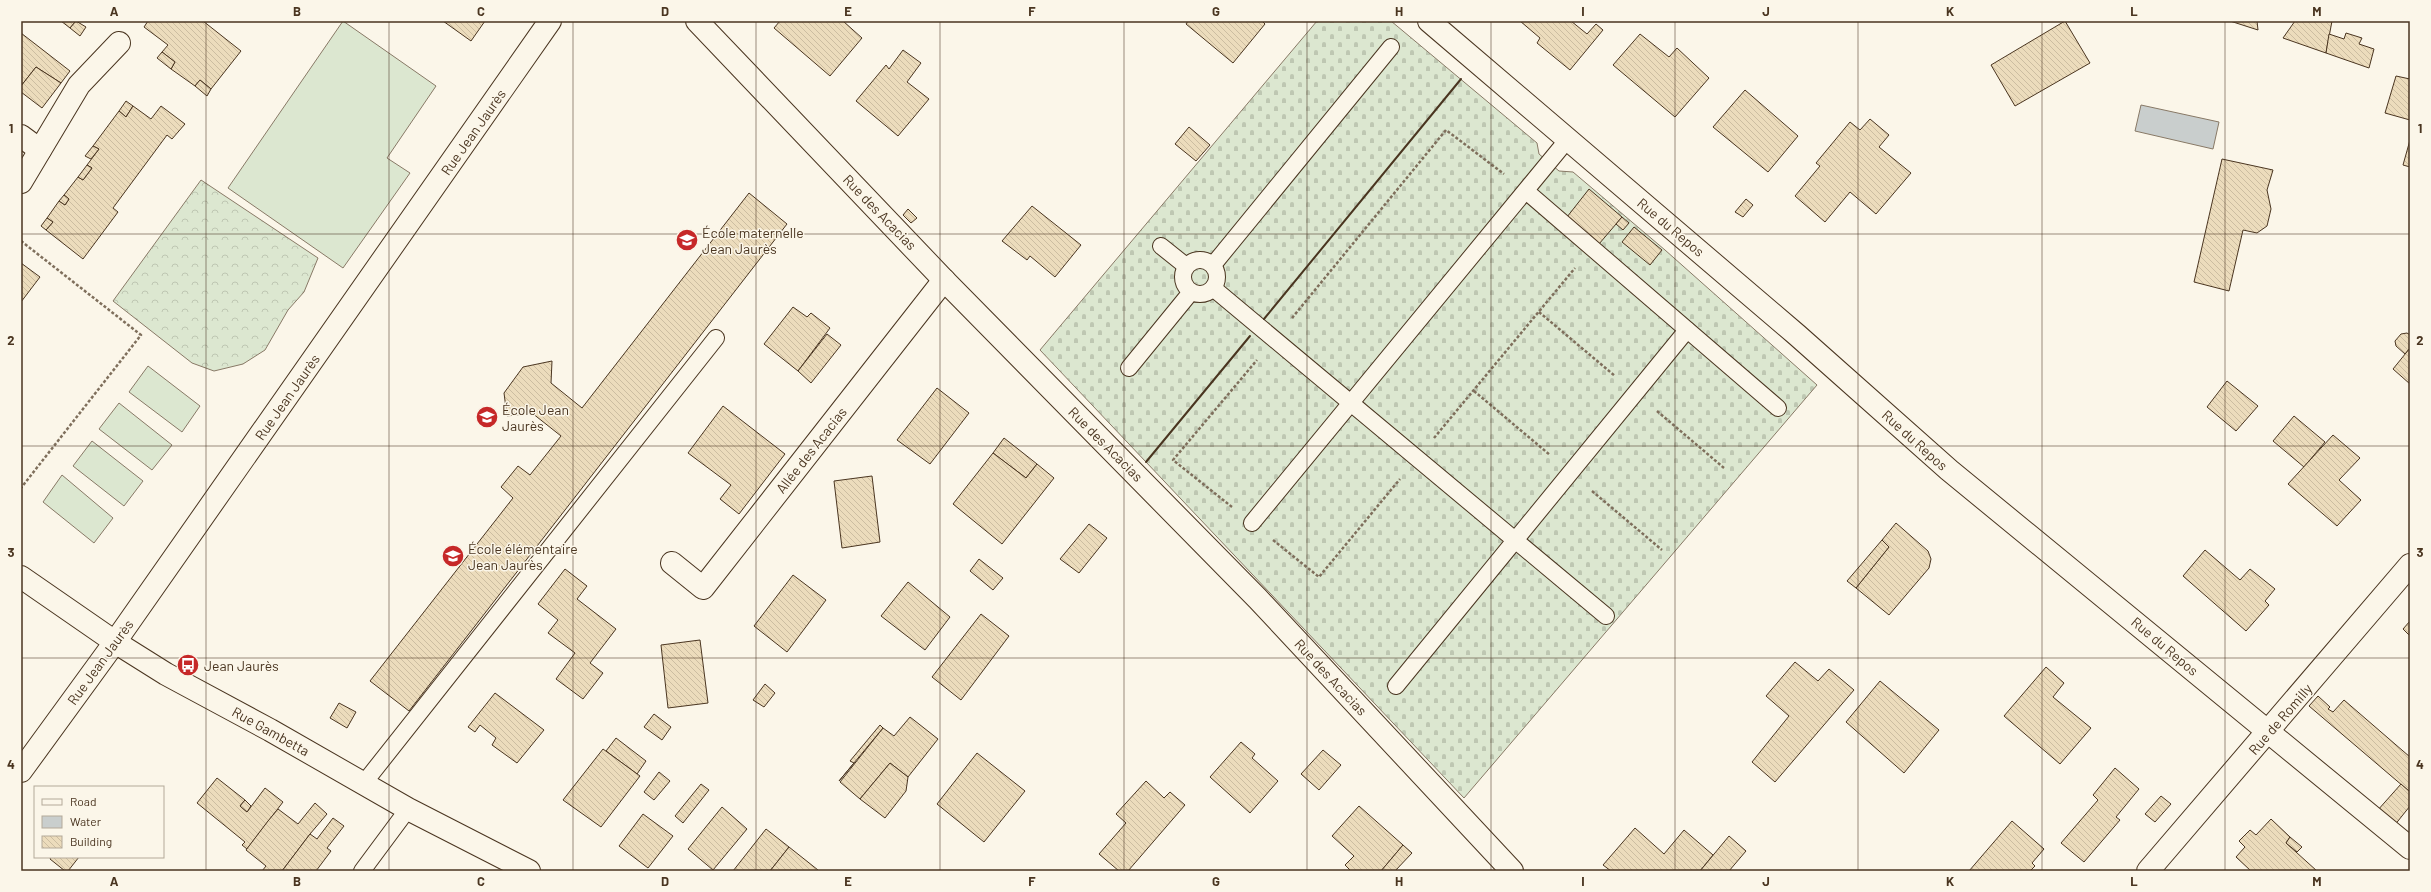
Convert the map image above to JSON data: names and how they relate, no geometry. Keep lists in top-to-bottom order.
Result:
{
  "streets": {
    "street": [
      "Rue Jean Jaurès",
      "Rue des Acacias",
      "Rue du Repos",
      "Allée des Acacias",
      "Rue de Romilly",
      "Rue Gambetta"
    ]
  },
  "crossings": [
    ["Rue Jean Jaurès", "Rue Gambetta"],
    ["Rue des Acacias", "Allée des Acacias"],
    ["Rue du Repos", "Rue de Romilly"]
  ],
  "places": {
    "school or university": ["École maternelle Jean Jaurès", "École Jean Jaurès", "École élémentaire Jean Jaurès"],
    "bus stop": ["Jean Jaurès"]
  },
  "legend": ["Road", "Water", "Building"],
  "grid": {
    "columns": [
      "A",
      "B",
      "C",
      "D",
      "E",
      "F",
      "G",
      "H",
      "I",
      "J",
      "K",
      "L",
      "M"
    ],
    "rows": [
      "1",
      "2",
      "3",
      "4"
    ]
  }
}
